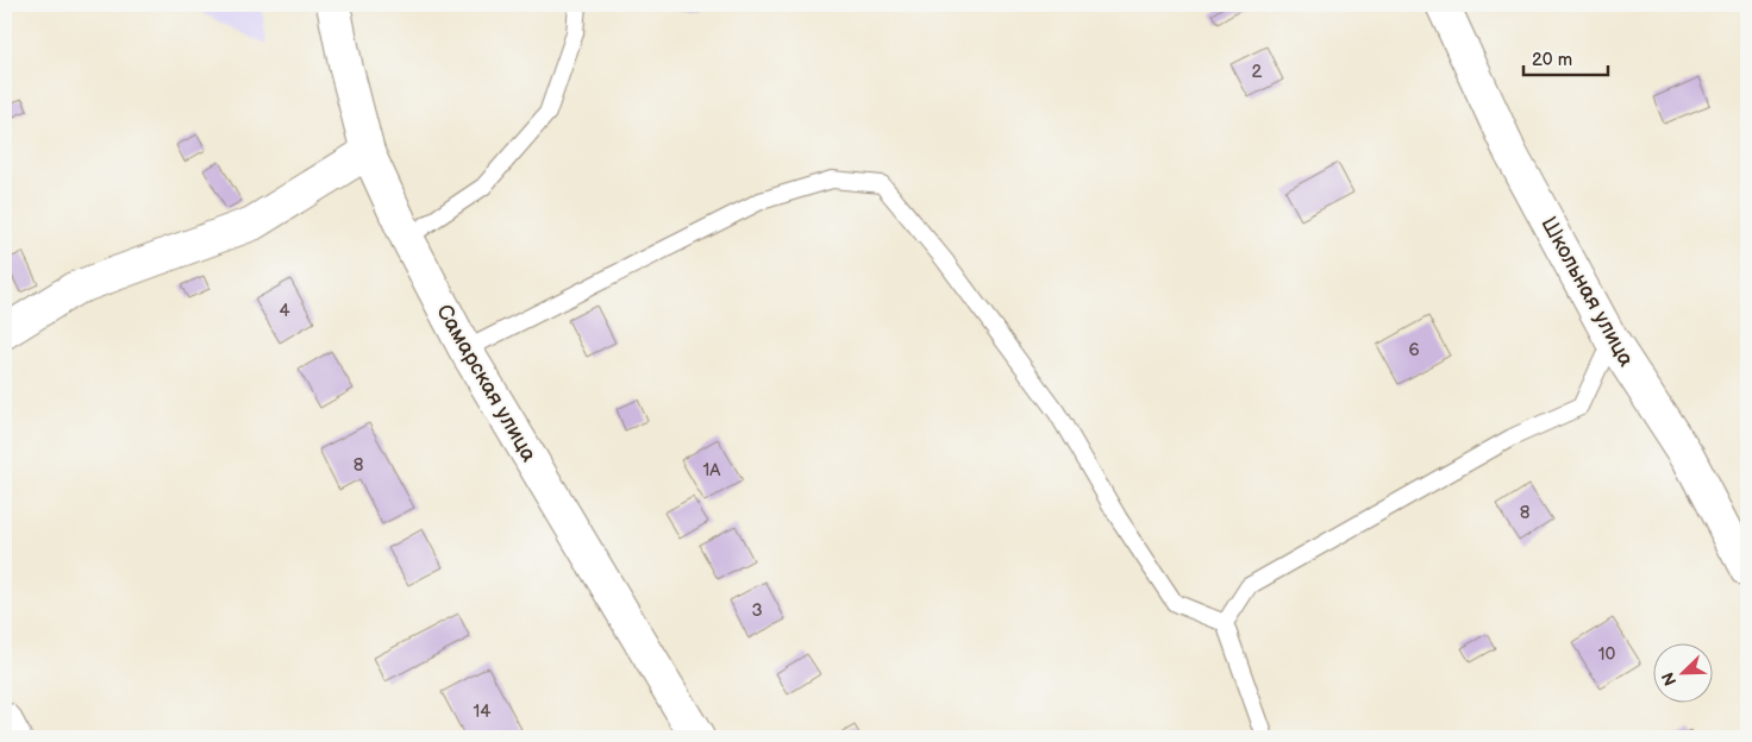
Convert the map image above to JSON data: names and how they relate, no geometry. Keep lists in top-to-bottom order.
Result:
{
  "streets": {
    "street": ["Школьная улица", "Самарская улица"]
  },
  "house_numbers": [
    "2",
    "4",
    "6",
    "8",
    "1А",
    "8",
    "3",
    "10",
    "14"
  ],
  "scale_bar": "20 m",
  "north": "bottom left"
}
